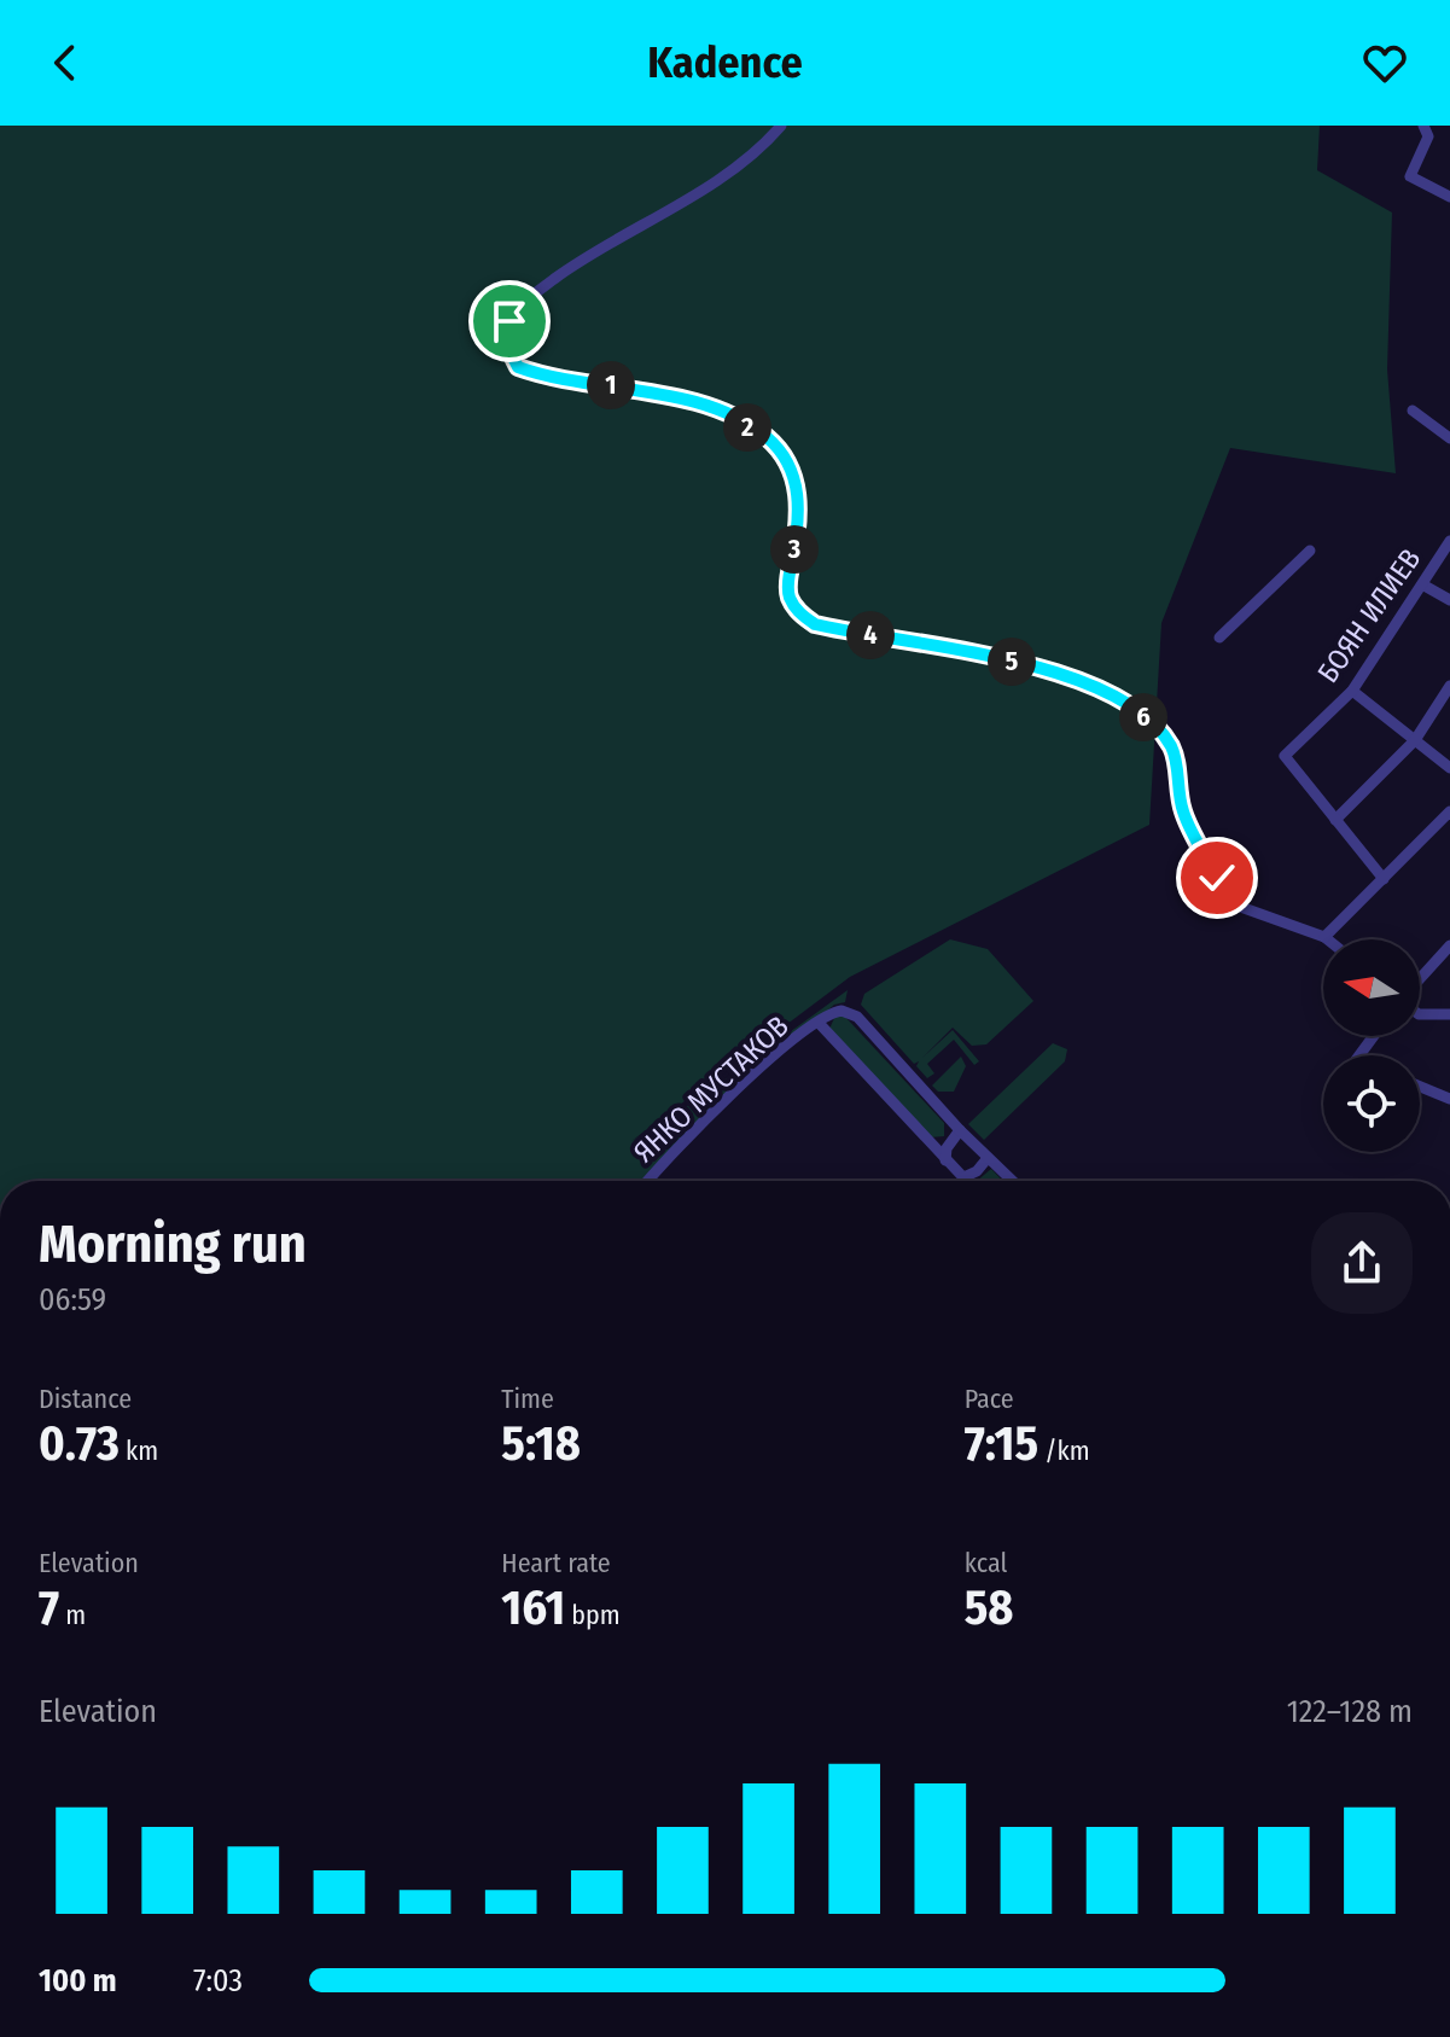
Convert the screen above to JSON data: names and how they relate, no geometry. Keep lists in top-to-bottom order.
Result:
{
  "streets": {
    "street": ["БОЯН ИЛИЕВ", "ЯНКО МУСТАКОВ"]
  },
  "north": "left",
  "page": {
    "header": "Kadence",
    "pins": [
      "1",
      "2",
      "3",
      "4",
      "5",
      "6"
    ],
    "heading": ["Morning run", "06:59"],
    "stats": [
      ["Distance", "0.73 km"],
      ["Time", "5:18"],
      ["Pace", "7:15 /km"],
      ["Elevation", "7 m"],
      ["Heart rate", "161 bpm"],
      ["kcal", "58"]
    ],
    "chart": ["Elevation", "122–128 m"],
    "list": [
      {
        "name": "100 m",
        "note": "7:03"
      }
    ]
  }
}
